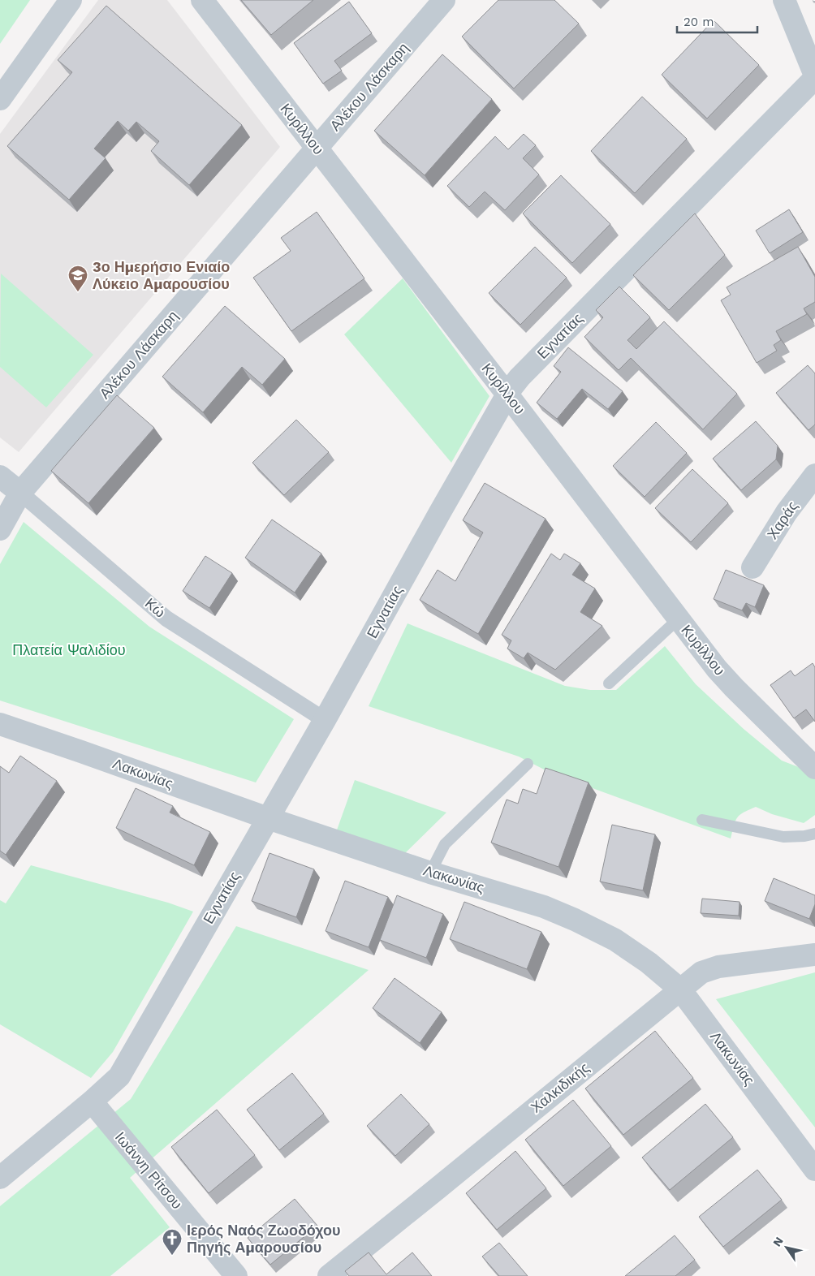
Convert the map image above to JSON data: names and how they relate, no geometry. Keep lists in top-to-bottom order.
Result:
{
  "streets": {
    "street": [
      "Αλέκου Λάσκαρη",
      "Κυρίλλου",
      "Εγνατίας",
      "Χαράς",
      "Κώ",
      "Λακωνίας",
      "Χαλκιδικής",
      "Ιωάννη Ρίτσου"
    ]
  },
  "crossings": [
    ["Αλέκου Λάσκαρη", "Κυρίλλου"],
    ["Αλέκου Λάσκαρη", "Κώ"],
    ["Κυρίλλου", "Εγνατίας"],
    ["Εγνατίας", "Κώ"],
    ["Εγνατίας", "Λακωνίας"],
    ["Εγνατίας", "Ιωάννη Ρίτσου"],
    ["Λακωνίας", "Χαλκιδικής"]
  ],
  "parks": ["Πλατεία Ψαλιδίου"],
  "places": {
    "school or university": ["3ο Ημερήσιο Ενιαίο Λύκειο Αμαρουσίου"],
    "church": ["Ιερός Ναός Ζωοδόχου Πηγής Αμαρουσίου"]
  },
  "scale_bar": "20 m",
  "north": "top left"
}
